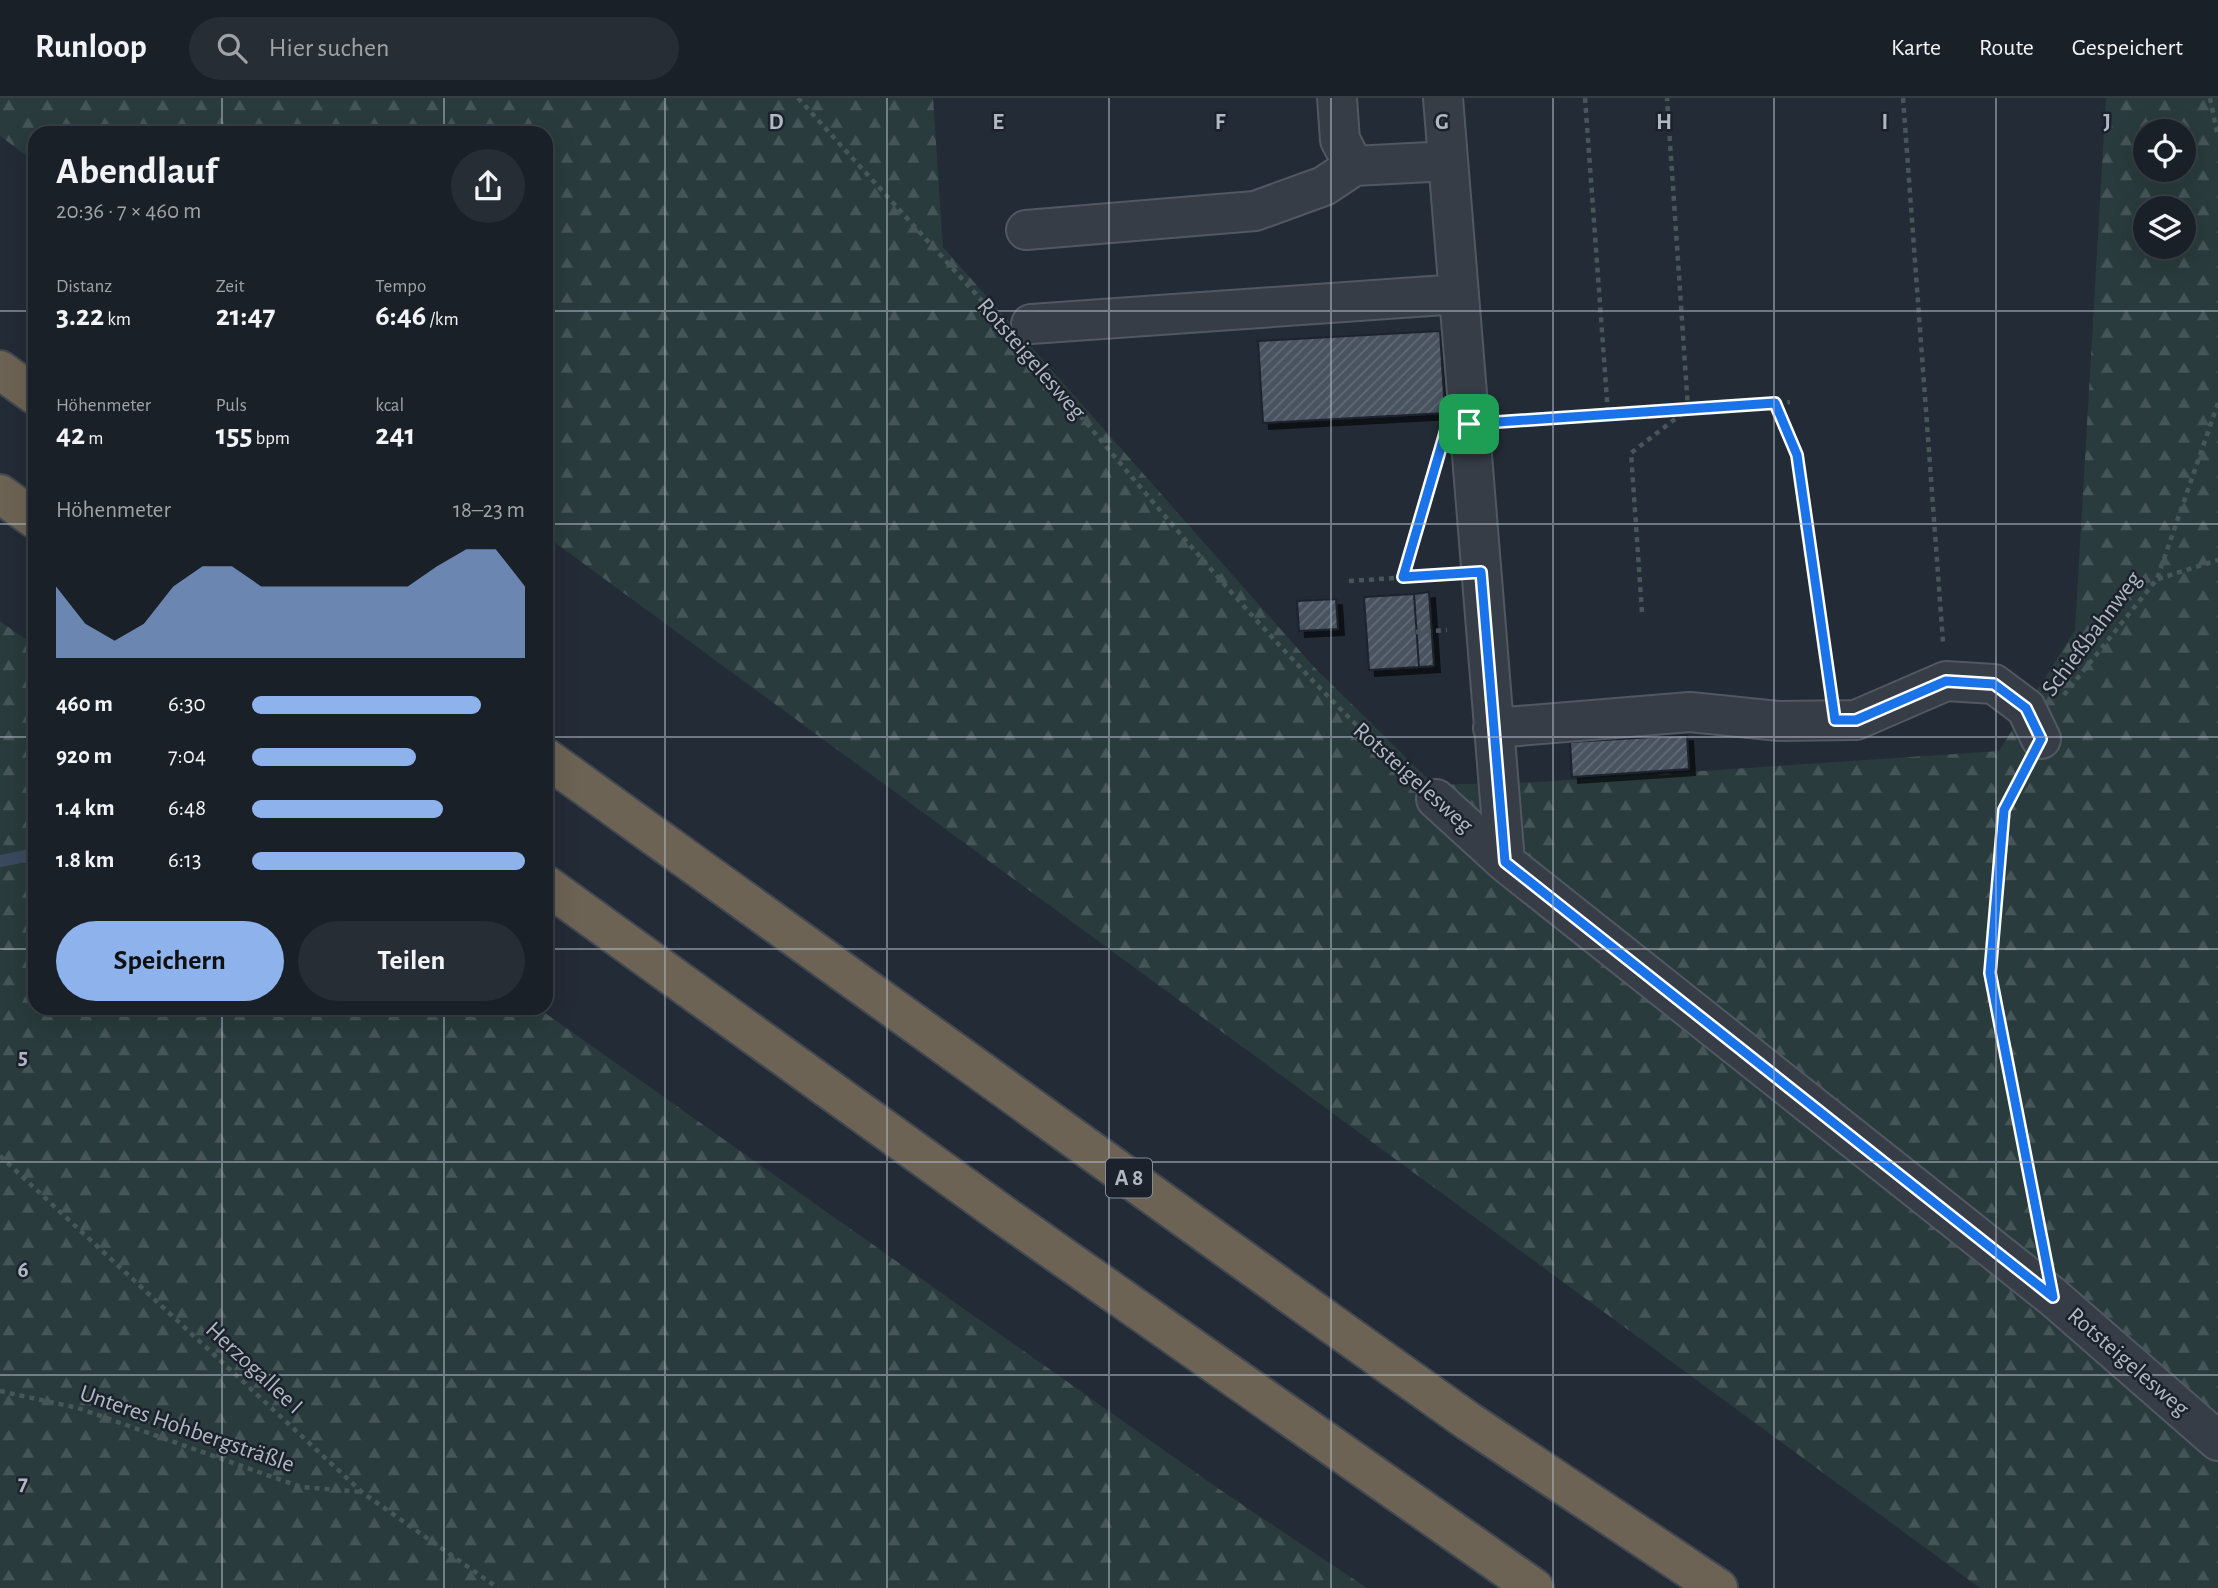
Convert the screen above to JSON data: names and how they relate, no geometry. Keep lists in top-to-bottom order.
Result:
{
  "streets": {
    "highway": ["A 8"],
    "lane": ["Rotsteigelesweg"],
    "path": ["Schießbahnweg", "Herzogallee I", "Unteres Hohbergsträßle"]
  },
  "crossings": [
    ["Rotsteigelesweg", "Schießbahnweg"],
    ["Herzogallee I", "Unteres Hohbergsträßle"]
  ],
  "page": {
    "header": "Runloop",
    "search": "Hier suchen",
    "nav": ["Karte", "Route", "Gespeichert"],
    "heading": ["Abendlauf", "20:36 · 7 × 460 m"],
    "stats": [
      ["Distanz", "3.22 km"],
      ["Zeit", "21:47"],
      ["Tempo", "6:46 /km"],
      ["Höhenmeter", "42 m"],
      ["Puls", "155 bpm"],
      ["kcal", "241"]
    ],
    "chart": ["Höhenmeter", "18–23 m"],
    "list": [
      {
        "name": "460 m",
        "note": "6:30"
      },
      {
        "name": "920 m",
        "note": "7:04"
      },
      {
        "name": "1.4 km",
        "note": "6:48"
      },
      {
        "name": "1.8 km",
        "note": "6:13"
      }
    ],
    "buttons": ["Speichern", "Teilen"]
  },
  "grid": {
    "columns": [
      "D",
      "E",
      "F",
      "G",
      "H",
      "I",
      "J"
    ],
    "rows": ["5", "6", "7"]
  }
}
